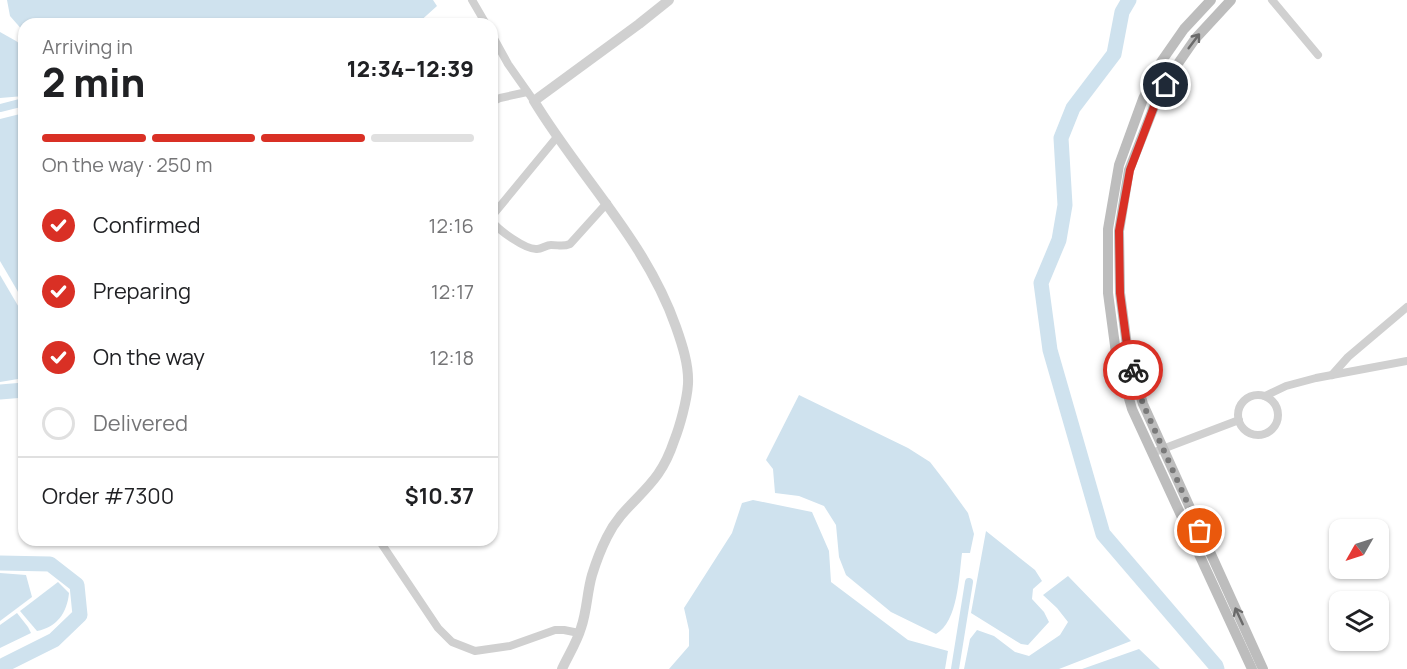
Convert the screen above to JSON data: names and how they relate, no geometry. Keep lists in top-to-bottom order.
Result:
{
  "north": "bottom left",
  "page": {
    "heading": ["2 min", "Arriving in", "12:34–12:39"],
    "panel": ["Order #7300", "$10.37"],
    "bar": "On the way · 250 m",
    "list": [
      ["Confirmed", "12:16"],
      ["Preparing", "12:17"],
      ["On the way", "12:18"],
      "Delivered"
    ]
  }
}
